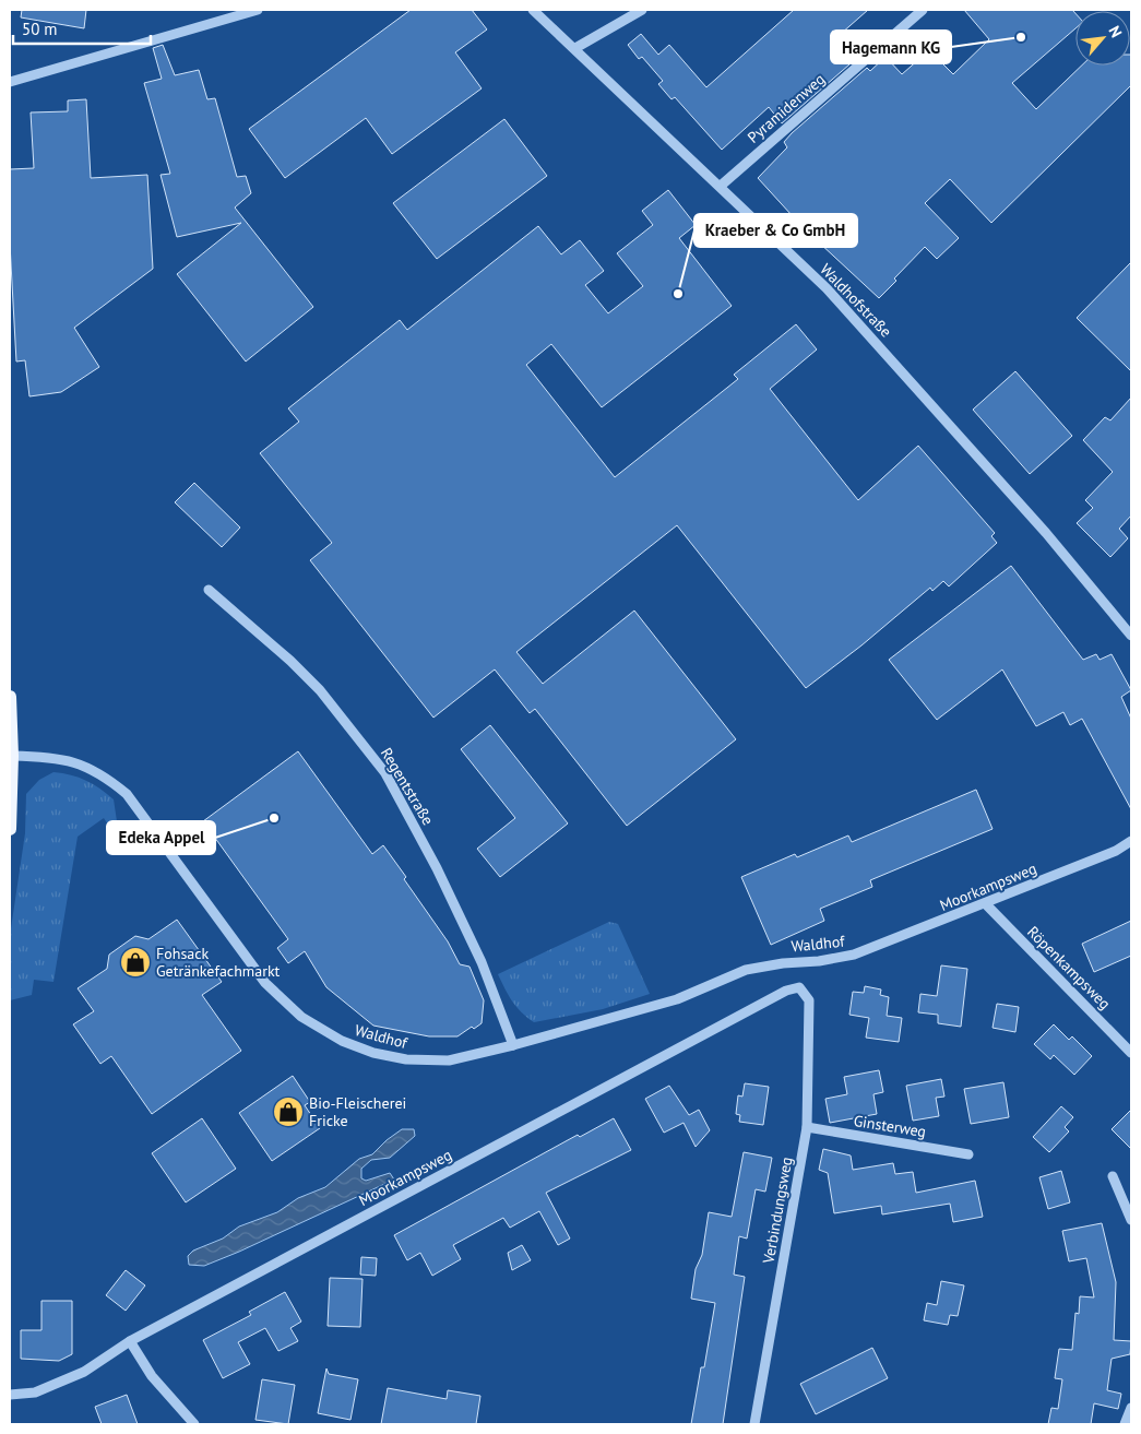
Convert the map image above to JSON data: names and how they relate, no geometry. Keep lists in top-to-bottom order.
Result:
{
  "streets": {
    "street": [
      "Pyramidenweg",
      "Waldhofstraße",
      "Regentstraße",
      "Moorkampsweg",
      "Waldhof",
      "Röpenkampsweg",
      "Ginsterweg",
      "Verbindungsweg"
    ]
  },
  "crossings": [
    ["Pyramidenweg", "Waldhofstraße"],
    ["Regentstraße", "Waldhof"],
    ["Moorkampsweg", "Waldhof"],
    ["Moorkampsweg", "Röpenkampsweg"],
    ["Moorkampsweg", "Verbindungsweg"],
    ["Ginsterweg", "Verbindungsweg"]
  ],
  "places": {
    "other": ["Hagemann KG", "Kraeber & Co GmbH", "Edeka Appel"],
    "shop": ["Fohsack Getränkefachmarkt", "Bio-Fleischerei Fricke"]
  },
  "scale_bar": "50 m",
  "north": "top right"
}
